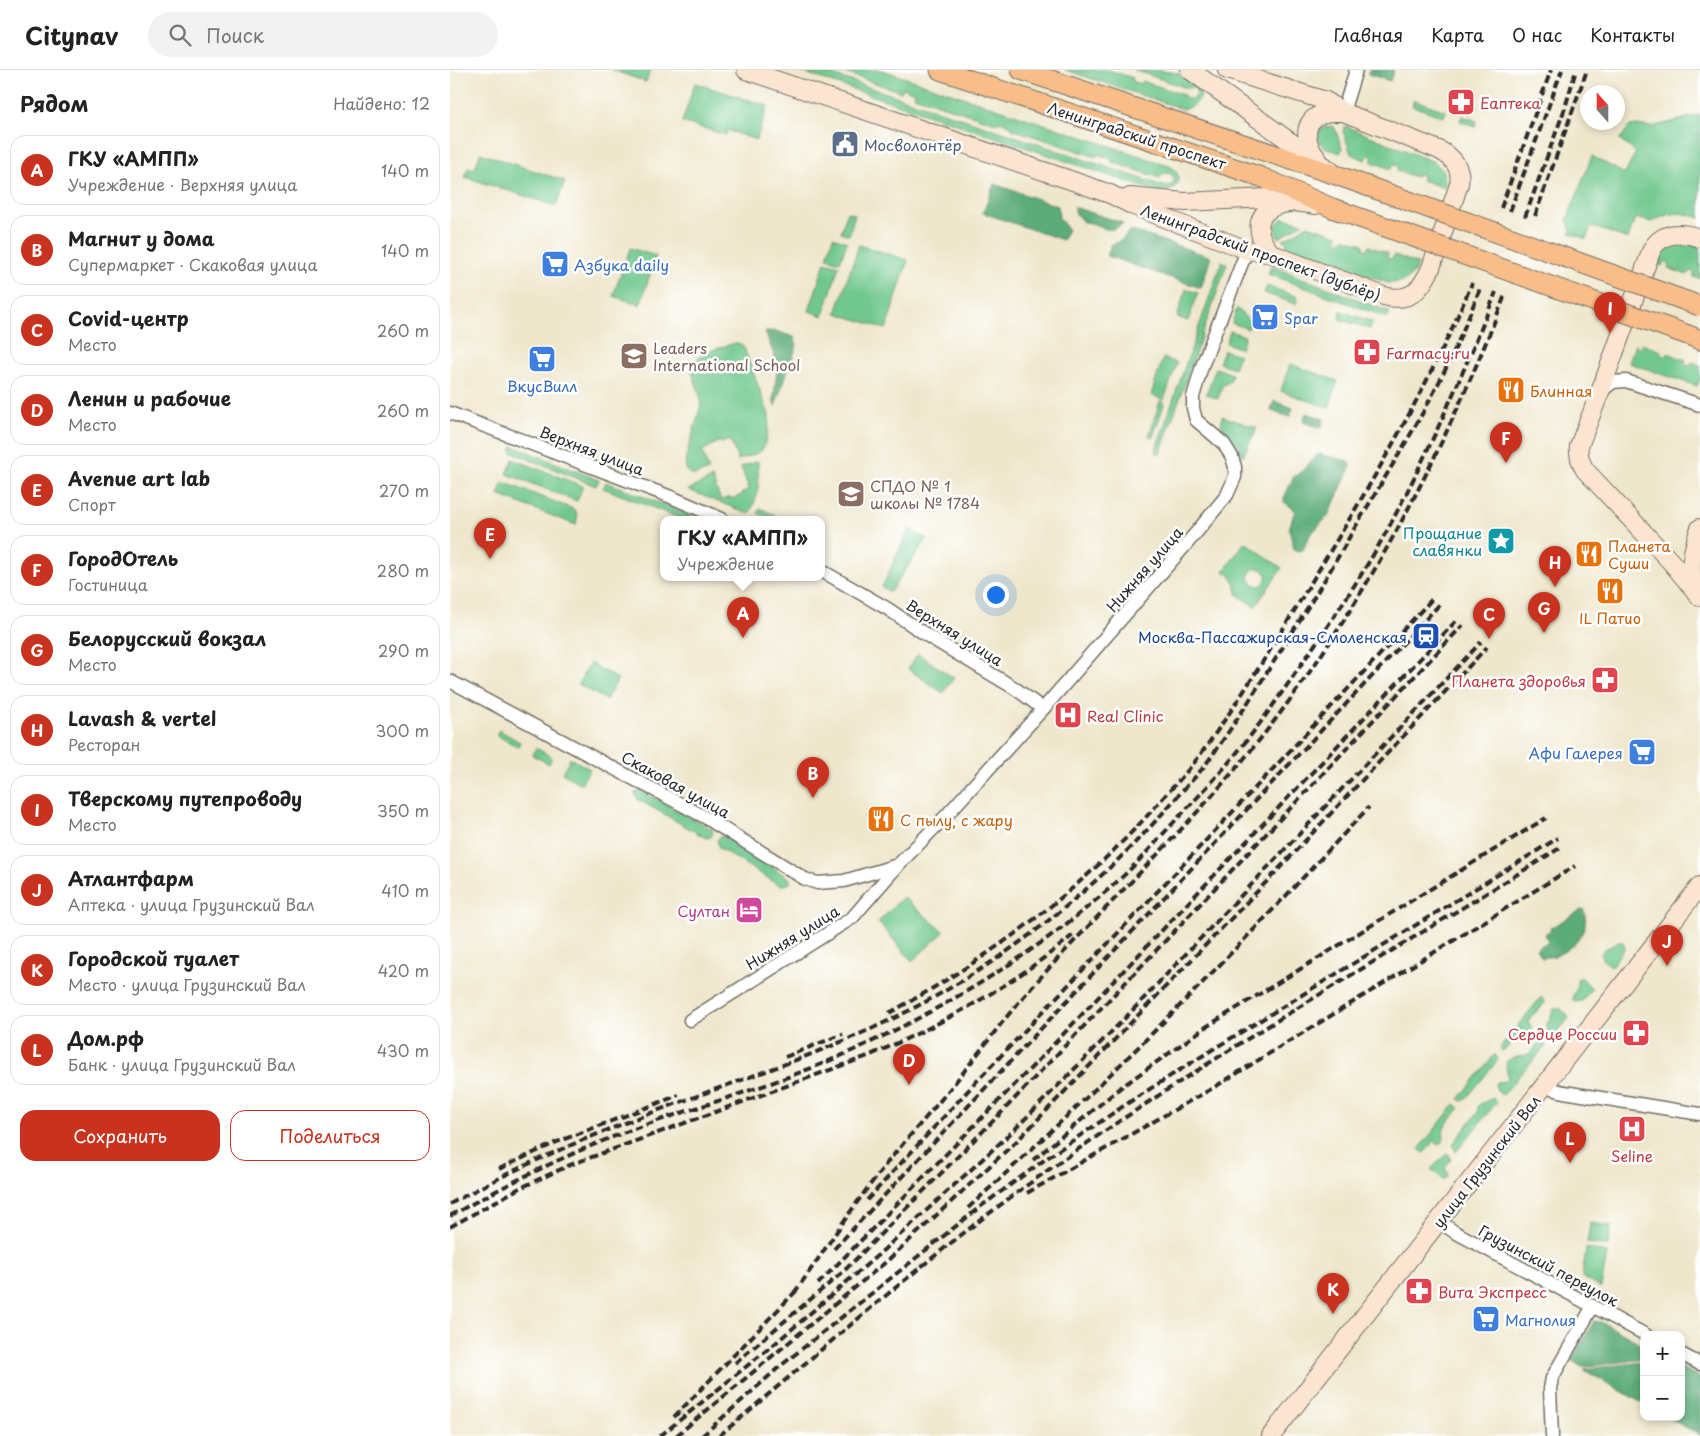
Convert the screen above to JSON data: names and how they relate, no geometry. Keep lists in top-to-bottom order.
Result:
{
  "streets": {
    "main road": ["Ленинградский проспект", "Ленинградский проспект (дублёр)", "улица Грузинский Вал"],
    "street": [
      "Верхняя улица",
      "Нижняя улица",
      "Скаковая улица",
      "Грузинский переулок"
    ]
  },
  "crossings": [
    ["Ленинградский проспект", "Ленинградский проспект (дублёр)"],
    ["Ленинградский проспект (дублёр)", "Нижняя улица"],
    ["Верхняя улица", "Нижняя улица"],
    ["Нижняя улица", "Скаковая улица"],
    ["улица Грузинский Вал", "Грузинский переулок"]
  ],
  "places": {
    "pharmacy": [
      "Еаптека",
      "Farmacy.ru",
      "Планета здоровья",
      "Сердце России",
      "Вита Экспресс"
    ],
    "public building": ["Мосволонтёр"],
    "supermarket": [
      "Азбука daily",
      "Spar",
      "ВкусВилл",
      "Афи Галерея",
      "Магнолия"
    ],
    "school or university": ["Leaders International School", "СПДО № 1 школы № 1784"],
    "restaurant": [
      "Блинная",
      "Планета Суши",
      "IL Патио",
      "С пылу, с жару"
    ],
    "place": ["Прощание славянки"],
    "station": ["Москва-Пассажирская-Смоленская"],
    "hospital": ["Real Clinic", "Seline"],
    "hotel": ["Султан"]
  },
  "north": "top",
  "page": {
    "header": "Citynav",
    "search": "Поиск",
    "nav": [
      "Главная",
      "Карта",
      "О нас",
      "Контакты"
    ],
    "heading": ["Рядом", "Найдено: 12"],
    "list": [
      {
        "mark": "A",
        "name": "ГКУ «АМПП»",
        "note": "Учреждение · Верхняя улица",
        "value": "140 m"
      },
      {
        "mark": "B",
        "name": "Магнит у дома",
        "note": "Супермаркет · Скаковая улица",
        "value": "140 m"
      },
      {
        "mark": "C",
        "name": "Covid-центр",
        "note": "Место",
        "value": "260 m"
      },
      {
        "mark": "D",
        "name": "Ленин и рабочие",
        "note": "Место",
        "value": "260 m"
      },
      {
        "mark": "E",
        "name": "Avenue art lab",
        "note": "Спорт",
        "value": "270 m"
      },
      {
        "mark": "F",
        "name": "ГородОтель",
        "note": "Гостиница",
        "value": "280 m"
      },
      {
        "mark": "G",
        "name": "Белорусский вокзал",
        "note": "Место",
        "value": "290 m"
      },
      {
        "mark": "H",
        "name": "Lavash & vertel",
        "note": "Ресторан",
        "value": "300 m"
      },
      {
        "mark": "I",
        "name": "Тверскому путепроводу",
        "note": "Место",
        "value": "350 m"
      },
      {
        "mark": "J",
        "name": "Атлантфарм",
        "note": "Аптека · улица Грузинский Вал",
        "value": "410 m"
      },
      {
        "mark": "K",
        "name": "Городской туалет",
        "note": "Место · улица Грузинский Вал",
        "value": "420 m"
      },
      {
        "mark": "L",
        "name": "Дом.рф",
        "note": "Банк · улица Грузинский Вал",
        "value": "430 m"
      }
    ],
    "pins": [
      "I",
      "F",
      "E",
      "H",
      "G",
      "A",
      "C",
      "B",
      "J",
      "D",
      "L",
      "K"
    ],
    "popup": ["ГКУ «АМПП»", "Учреждение"],
    "buttons": ["Сохранить", "Поделиться"],
    "map_buttons": ["+", "−"]
  }
}
